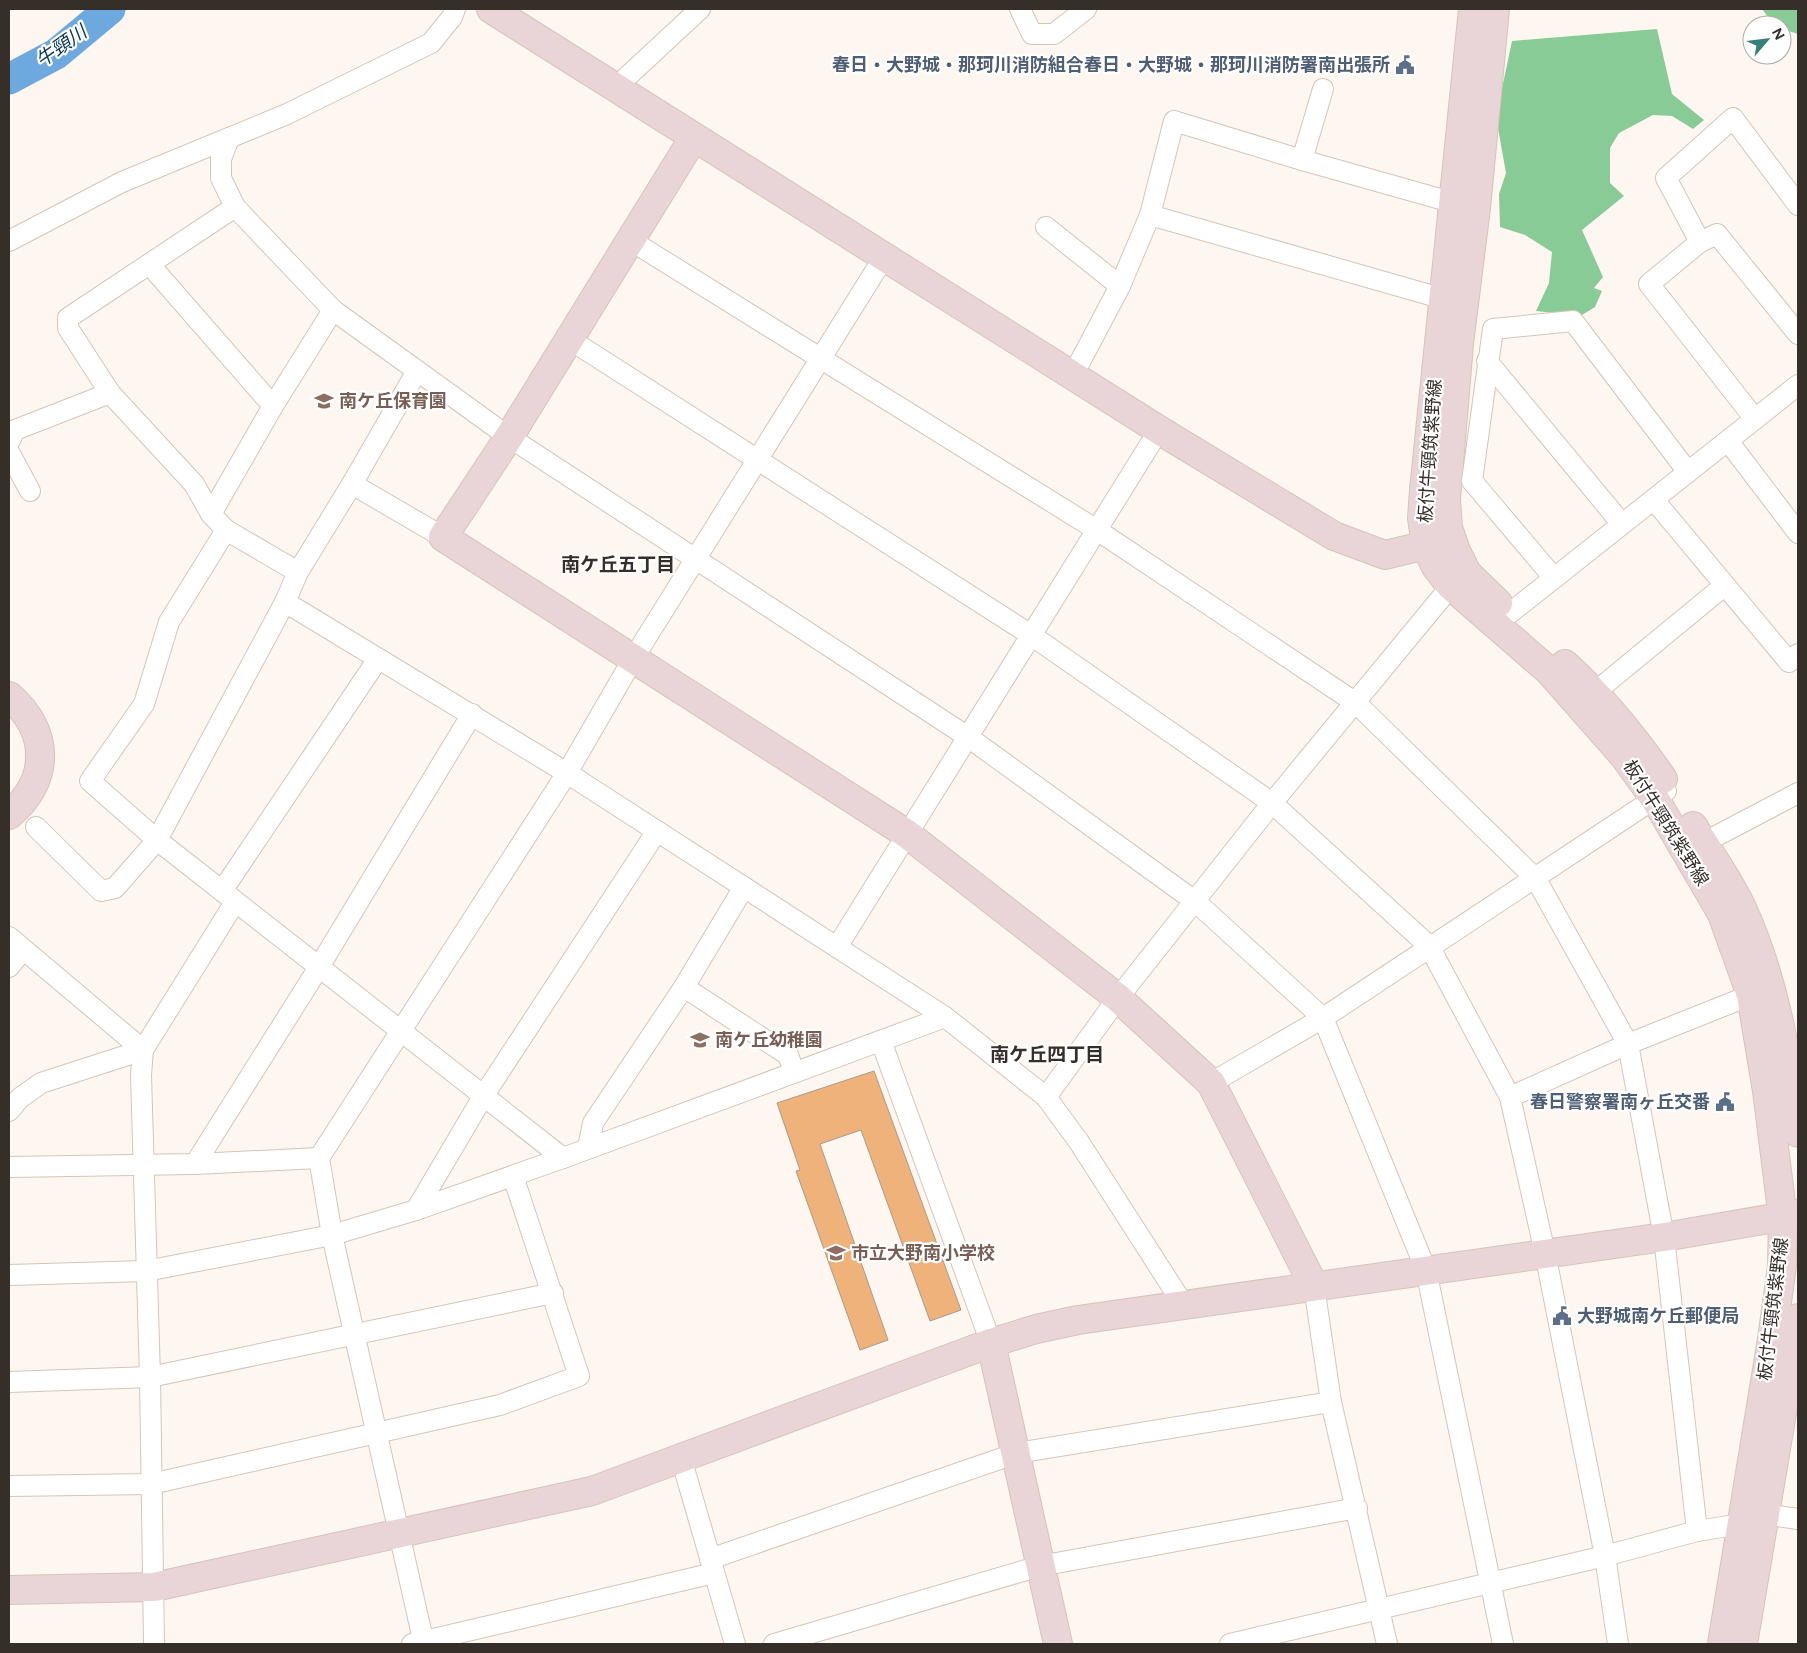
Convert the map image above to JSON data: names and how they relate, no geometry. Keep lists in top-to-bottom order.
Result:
{
  "streets": {
    "street": ["板付牛頸筑紫野線"]
  },
  "districts": ["南ケ丘五丁目", "南ケ丘四丁目"],
  "water": ["牛頸川"],
  "places": {
    "public building": ["春日・大野城・那珂川消防組合春日・大野城・那珂川消防署南出張所", "春日警察署南ヶ丘交番", "大野城南ケ丘郵便局"],
    "school or university": ["南ケ丘保育園", "南ケ丘幼稚園", "市立大野南小学校"]
  },
  "north": "top right"
}
